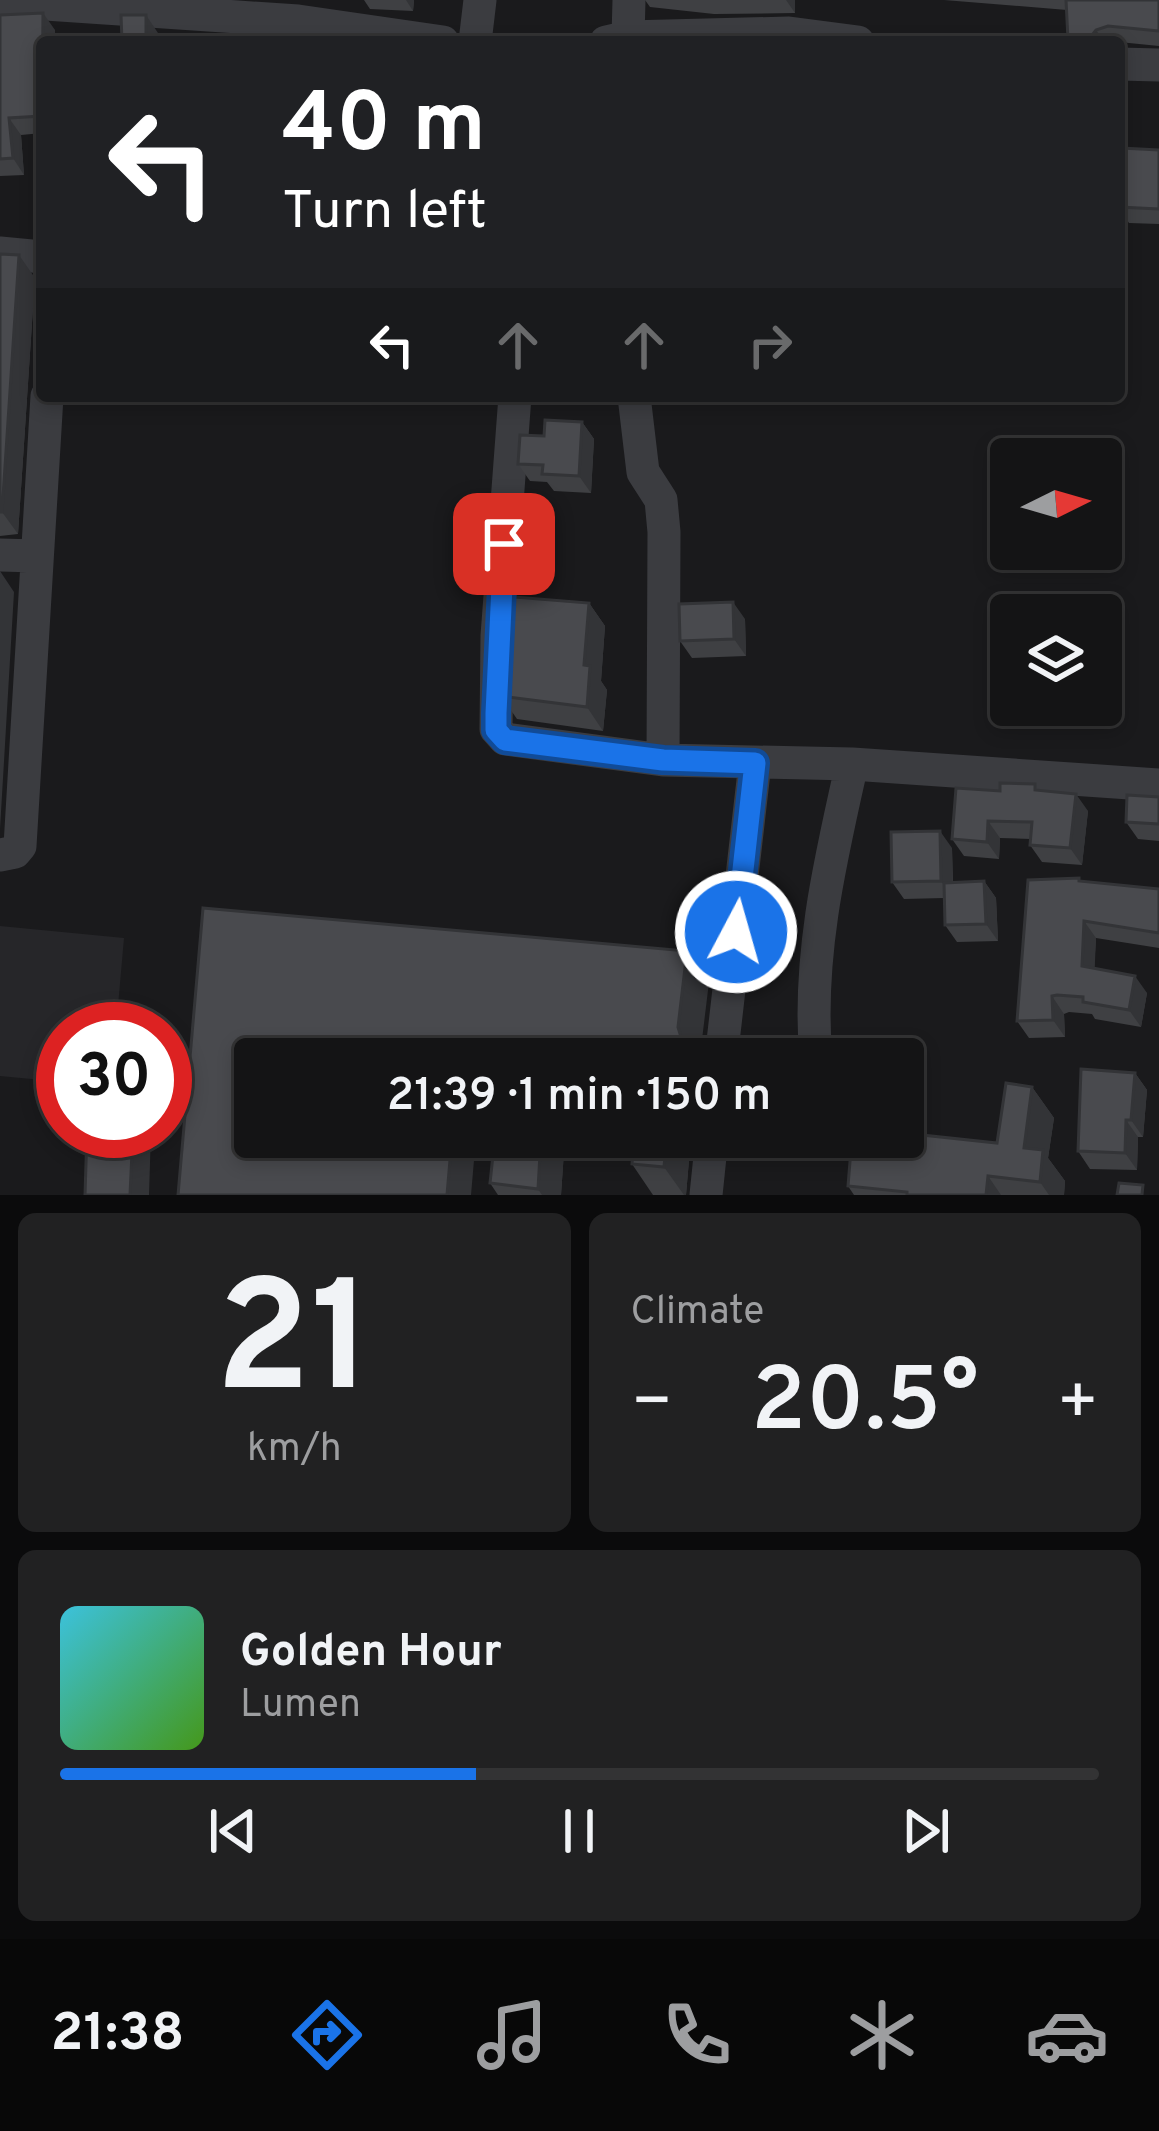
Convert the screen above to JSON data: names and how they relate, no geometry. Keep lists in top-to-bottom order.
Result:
{
  "north": "right",
  "page": {
    "turn": ["40 m", "Turn left"],
    "limit": "30",
    "trip": "21:39 · 1 min · 150 m",
    "tile": [
      ["21", "km/h"],
      "Climate"
    ],
    "heat": ["−", "20.5°", "+"],
    "song": ["Golden Hour", "Lumen"],
    "tabs": "21:38"
  }
}
